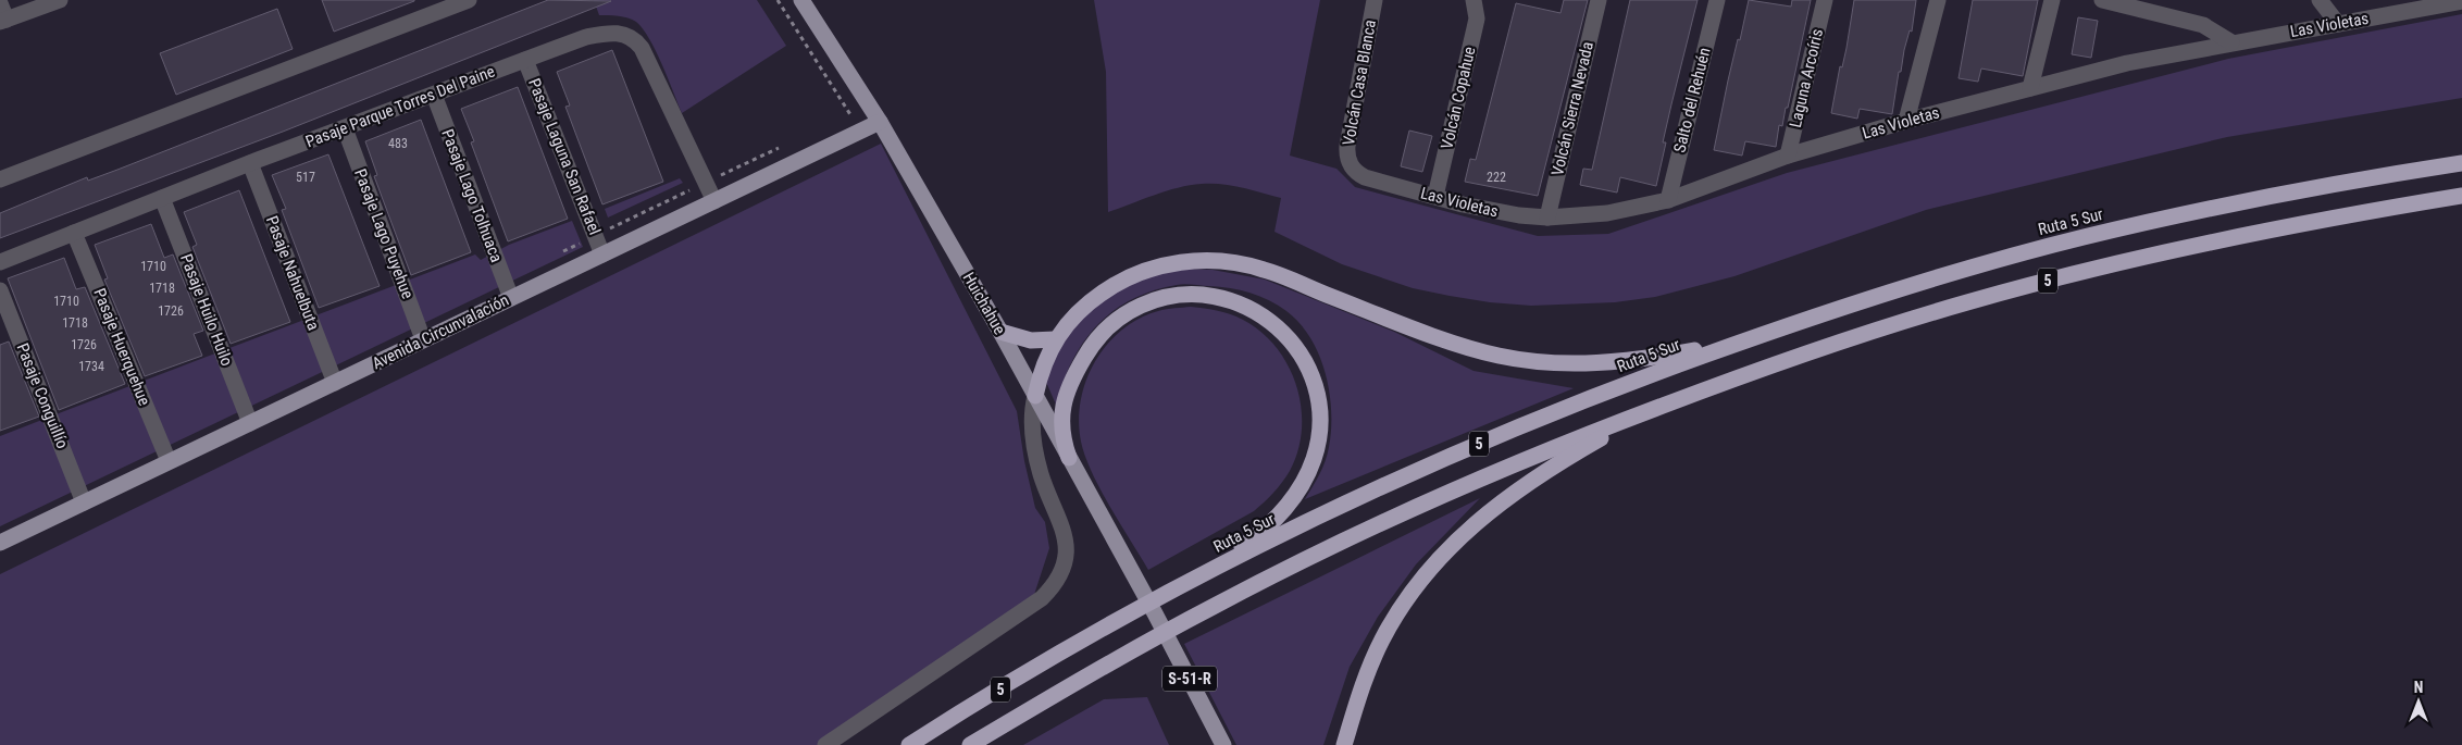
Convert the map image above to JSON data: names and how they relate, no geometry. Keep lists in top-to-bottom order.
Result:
{
  "streets": {
    "highway": ["Ruta 5 Sur", "5"],
    "main road": ["Huichahue", "Avenida Circunvalación", "S-51-R"],
    "street": [
      "Las Violetas",
      "Laguna Arcoíris",
      "Volcán Casa Blanca",
      "Volcán Copahue",
      "Salto del Rehuén",
      "Pasaje Parque Torres Del Paine",
      "Volcán Sierra Nevada",
      "Pasaje Laguna San Rafael",
      "Pasaje Lago Tolhuaca",
      "Pasaje Lago Puyehue",
      "Pasaje Nahuelbuta",
      "Pasaje Huilo Huilo",
      "Pasaje Huerquehue",
      "Pasaje Conguillío"
    ]
  },
  "crossings": [
    ["Las Violetas", "Laguna Arcoíris"],
    ["Las Violetas", "Volcán Casa Blanca"],
    ["Las Violetas", "Volcán Copahue"],
    ["Las Violetas", "Salto del Rehuén"],
    ["Las Violetas", "Volcán Sierra Nevada"],
    ["Pasaje Parque Torres Del Paine", "Pasaje Laguna San Rafael"],
    ["Pasaje Parque Torres Del Paine", "Pasaje Lago Tolhuaca"],
    ["Pasaje Parque Torres Del Paine", "Pasaje Lago Puyehue"],
    ["Pasaje Parque Torres Del Paine", "Pasaje Nahuelbuta"],
    ["Pasaje Parque Torres Del Paine", "Pasaje Huilo Huilo"],
    ["Pasaje Parque Torres Del Paine", "Avenida Circunvalación"],
    ["Pasaje Parque Torres Del Paine", "Pasaje Huerquehue"],
    ["Pasaje Laguna San Rafael", "Avenida Circunvalación"],
    ["Pasaje Lago Tolhuaca", "Avenida Circunvalación"],
    ["Pasaje Lago Puyehue", "Avenida Circunvalación"],
    ["Pasaje Nahuelbuta", "Avenida Circunvalación"],
    ["Huichahue", "Avenida Circunvalación"],
    ["Pasaje Huilo Huilo", "Avenida Circunvalación"],
    ["Avenida Circunvalación", "Pasaje Huerquehue"],
    ["Avenida Circunvalación", "Pasaje Conguillío"]
  ],
  "house_numbers": [
    "483",
    "517",
    "222",
    "1710",
    "1718",
    "1710",
    "1726",
    "1718",
    "1726",
    "1734"
  ],
  "north": "top"
}
